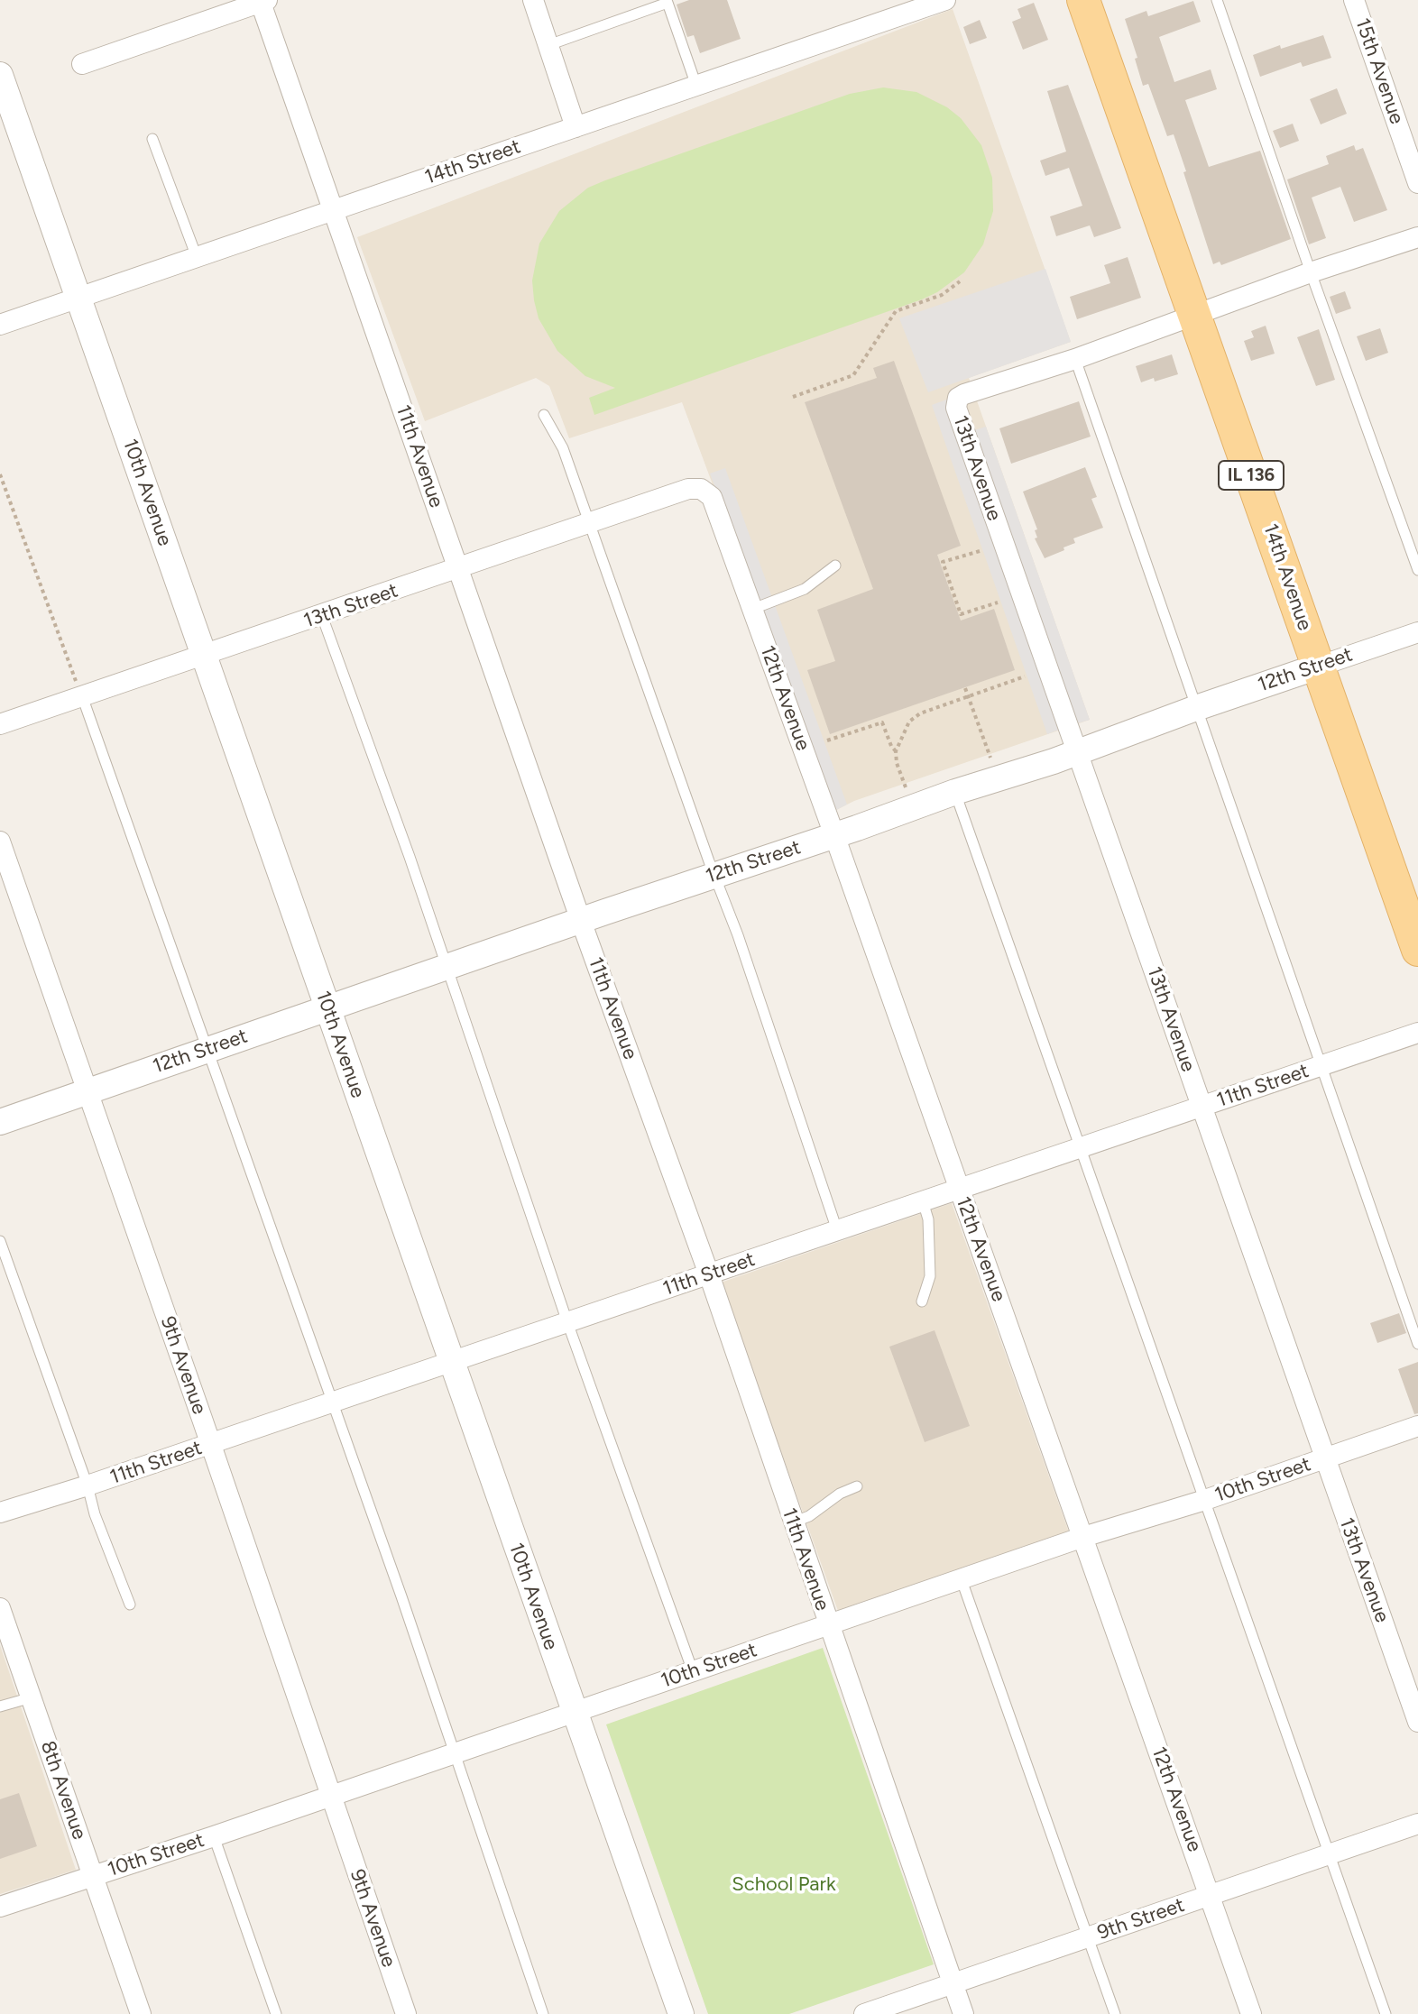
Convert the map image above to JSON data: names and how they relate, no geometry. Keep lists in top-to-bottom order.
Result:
{
  "streets": {
    "main road": ["IL 136", "14th Avenue"],
    "street": [
      "15th Avenue",
      "14th Street",
      "11th Avenue",
      "13th Avenue",
      "10th Avenue",
      "13th Street",
      "12th Street",
      "12th Avenue",
      "11th Street",
      "9th Avenue",
      "10th Street",
      "8th Avenue",
      "9th Street"
    ]
  },
  "crossings": [
    ["14th Street", "11th Avenue"],
    ["14th Street", "10th Avenue"],
    ["11th Avenue", "13th Street"],
    ["11th Avenue", "12th Street"],
    ["11th Avenue", "11th Street"],
    ["11th Avenue", "10th Street"],
    ["11th Avenue", "9th Street"],
    ["13th Avenue", "12th Street"],
    ["13th Avenue", "11th Street"],
    ["13th Avenue", "10th Street"],
    ["10th Avenue", "13th Street"],
    ["10th Avenue", "12th Street"],
    ["10th Avenue", "11th Street"],
    ["10th Avenue", "10th Street"],
    ["14th Avenue", "12th Street"],
    ["13th Street", "12th Avenue"],
    ["12th Street", "12th Avenue"],
    ["12th Street", "9th Avenue"],
    ["12th Avenue", "11th Street"],
    ["12th Avenue", "10th Street"],
    ["12th Avenue", "9th Street"],
    ["11th Street", "9th Avenue"],
    ["9th Avenue", "10th Street"],
    ["10th Street", "8th Avenue"]
  ],
  "parks": ["School Park"]
}
